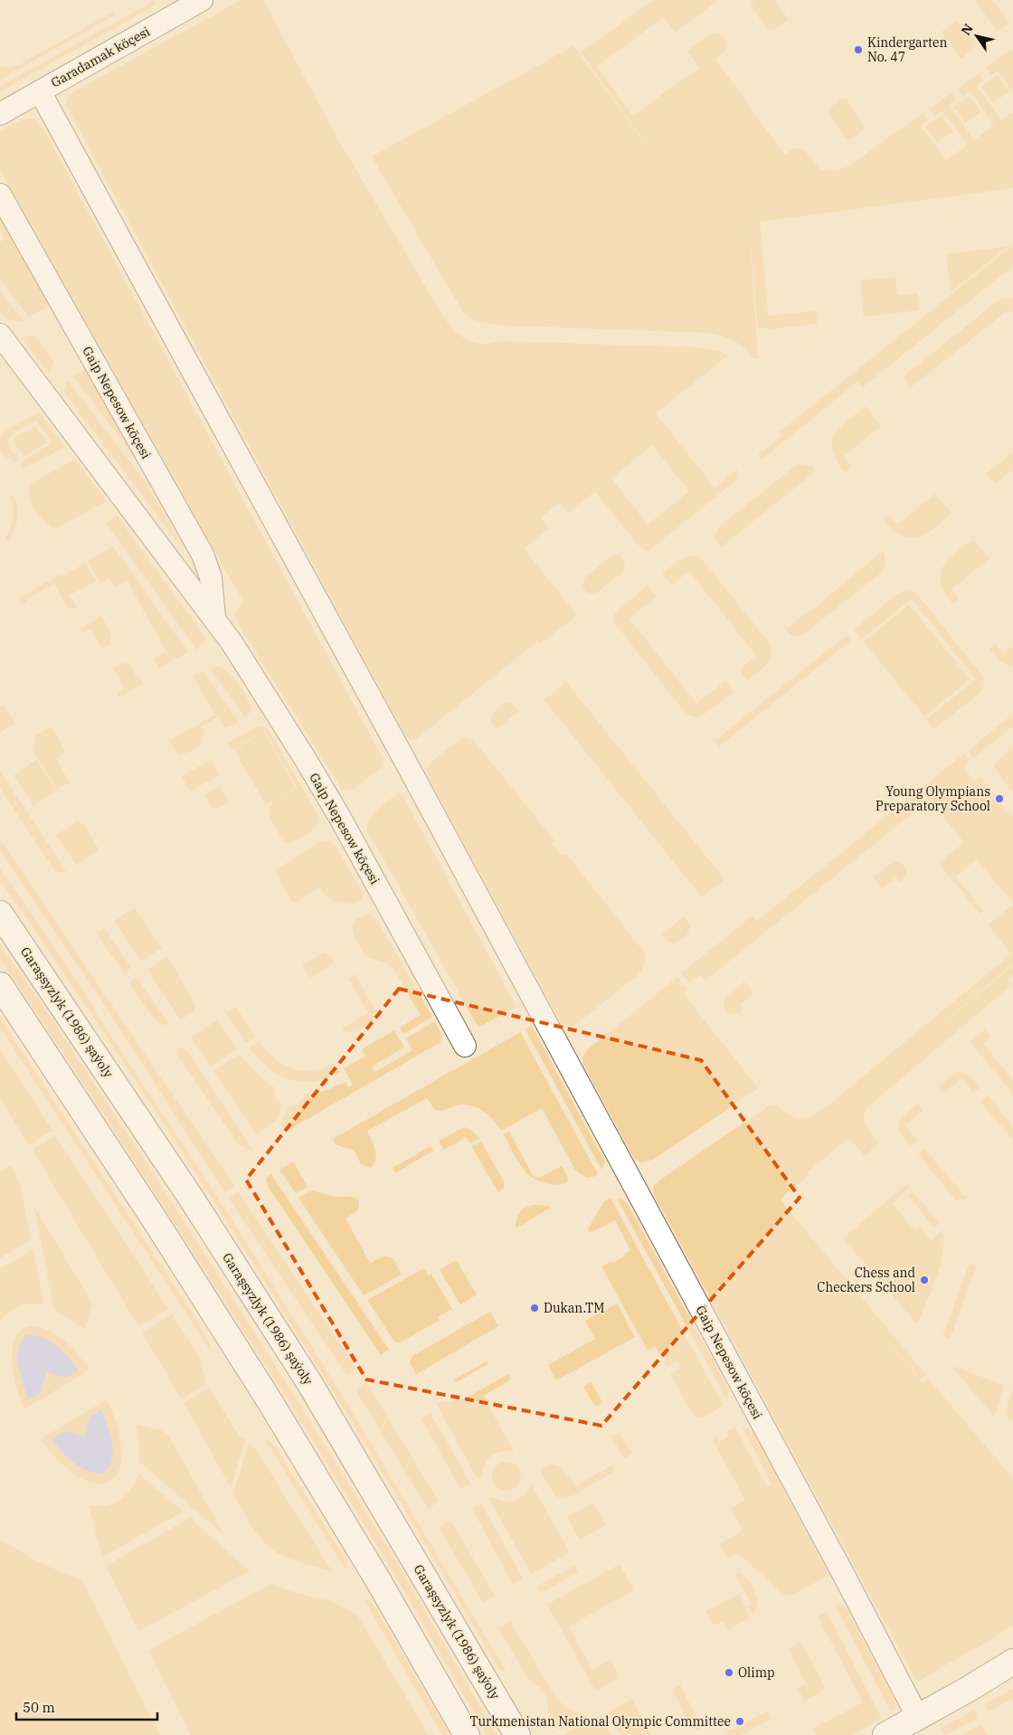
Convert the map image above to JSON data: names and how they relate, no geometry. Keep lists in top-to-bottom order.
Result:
{
  "streets": {
    "main road": ["Garaşsyzlyk (1986) şaýoly"],
    "street": ["Garadamak köçesi", "Gaip Nepesow köçesi"]
  },
  "crossings": [
    ["Garadamak köçesi", "Gaip Nepesow köçesi"]
  ],
  "places": [
    "Kindergarten No. 47",
    "Young Olympians Preparatory School",
    "Chess and Checkers School",
    "Dukan.TM",
    "Olimp",
    "Turkmenistan National Olympic Committee"
  ],
  "scale_bar": "50 m",
  "north": "top left"
}
